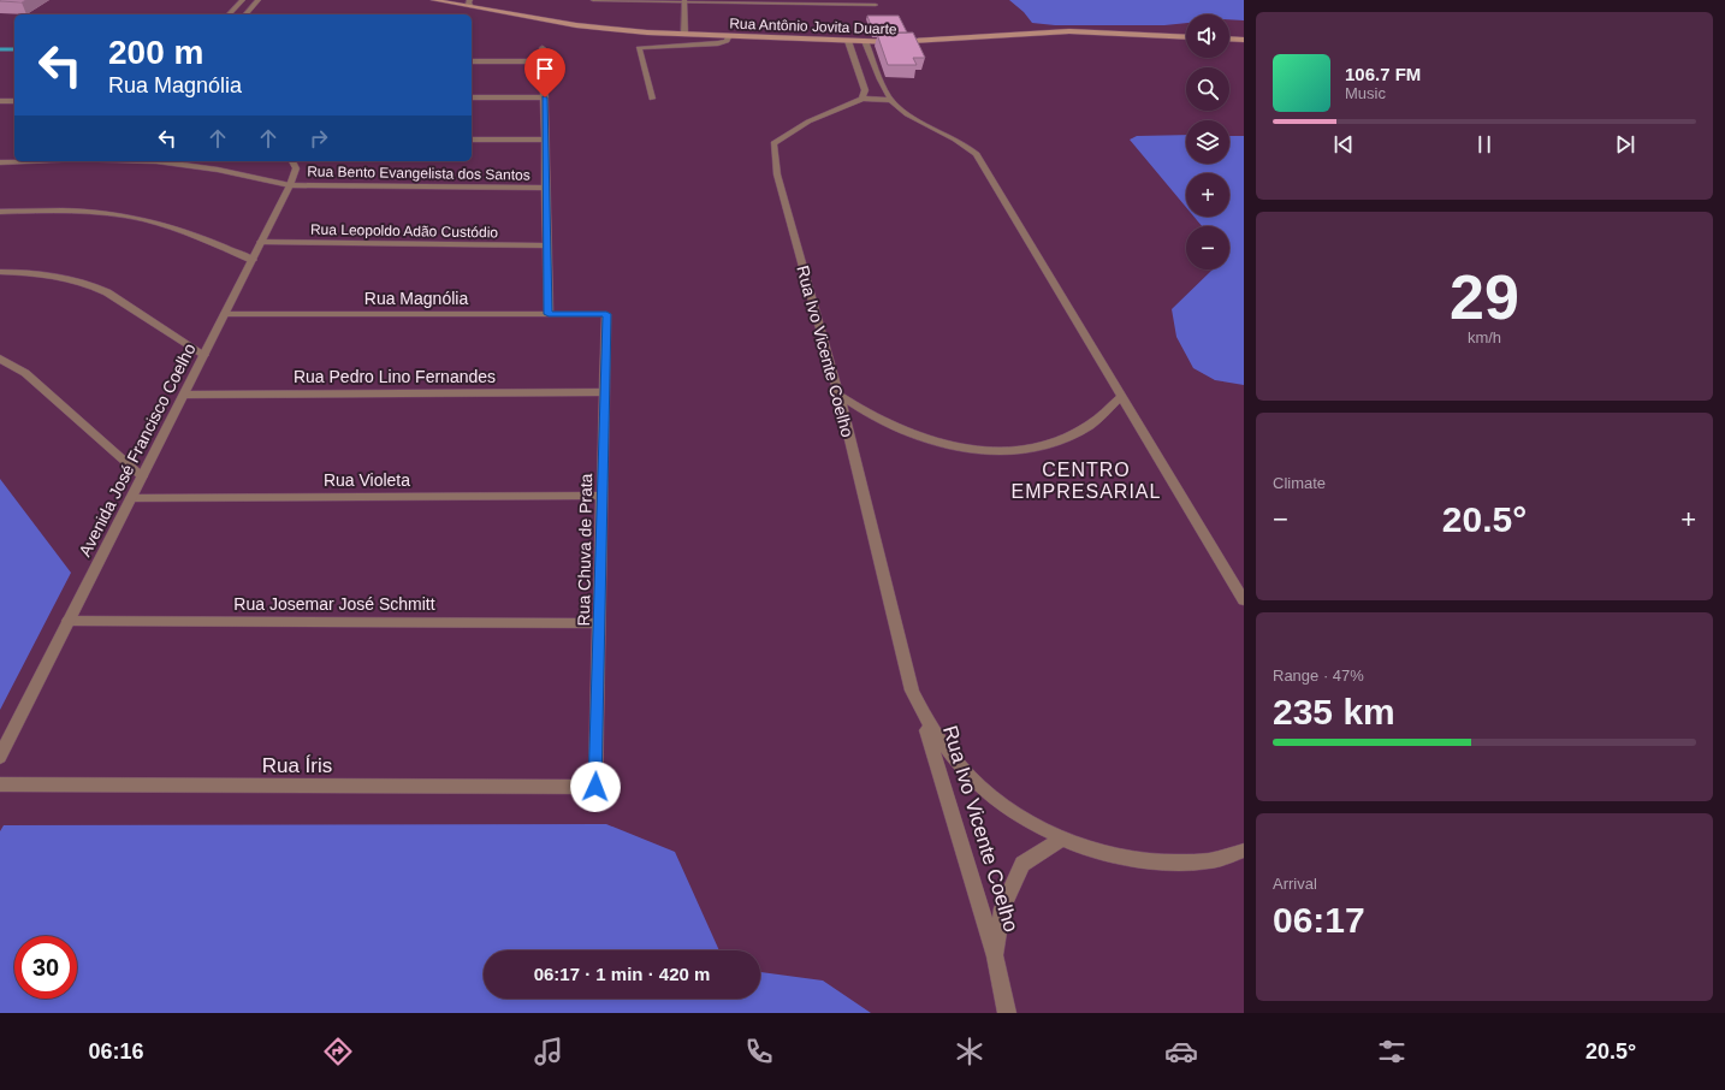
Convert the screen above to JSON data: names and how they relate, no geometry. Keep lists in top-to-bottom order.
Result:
{
  "streets": {
    "main road": ["Rua Antônio Jovita Duarte"],
    "street": [
      "Rua Bento Evangelista dos Santos",
      "Rua Leopoldo Adão Custódio",
      "Rua Magnólia",
      "Rua Ivo Vicente Coelho",
      "Rua Pedro Lino Fernandes",
      "Avenida José Francisco Coelho",
      "Rua Violeta",
      "Rua Chuva de Prata",
      "Rua Josemar José Schmitt",
      "Rua Íris"
    ]
  },
  "crossings": [
    ["Rua Bento Evangelista dos Santos", "Avenida José Francisco Coelho"],
    ["Rua Leopoldo Adão Custódio", "Avenida José Francisco Coelho"],
    ["Rua Magnólia", "Avenida José Francisco Coelho"],
    ["Rua Magnólia", "Rua Chuva de Prata"],
    ["Rua Pedro Lino Fernandes", "Avenida José Francisco Coelho"],
    ["Rua Pedro Lino Fernandes", "Rua Chuva de Prata"],
    ["Avenida José Francisco Coelho", "Rua Violeta"],
    ["Avenida José Francisco Coelho", "Rua Josemar José Schmitt"],
    ["Rua Violeta", "Rua Chuva de Prata"],
    ["Rua Chuva de Prata", "Rua Josemar José Schmitt"],
    ["Rua Chuva de Prata", "Rua Íris"]
  ],
  "districts": ["CENTRO EMPRESARIAL"],
  "page": {
    "map_buttons": ["+", "−"],
    "turn": ["200 m", "Rua Magnólia"],
    "song": ["106.7 FM", "Music"],
    "tile": [
      ["29", "km/h"],
      "Climate",
      ["Range · 47%", "235 km"],
      ["Arrival", "06:17"]
    ],
    "heat": ["−", "20.5°", "+"],
    "limit": "30",
    "trip": "06:17 · 1 min · 420 m",
    "tabs": ["06:16", "20.5°"]
  }
}
